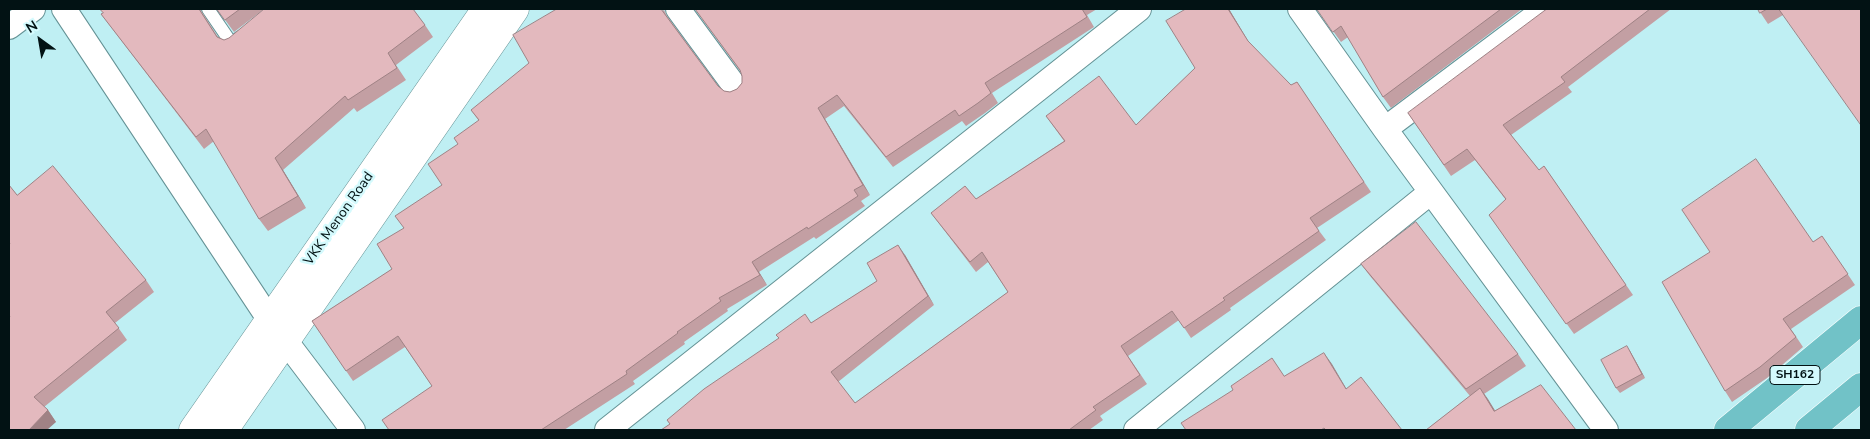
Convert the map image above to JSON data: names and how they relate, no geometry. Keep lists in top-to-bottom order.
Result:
{
  "streets": {
    "main road": ["SH162"],
    "street": ["VKK Menon Road"]
  },
  "north": "top left"
}
